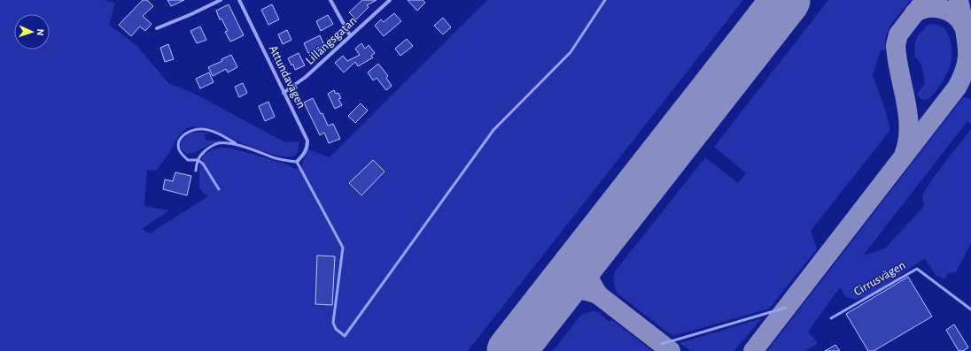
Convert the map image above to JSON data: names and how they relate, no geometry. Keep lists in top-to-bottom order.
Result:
{
  "streets": {
    "street": ["Lillängsgatan", "Attundavägen"],
    "lane": ["Cirrusvägen"]
  },
  "crossings": [
    ["Lillängsgatan", "Attundavägen"]
  ],
  "north": "right"
}
